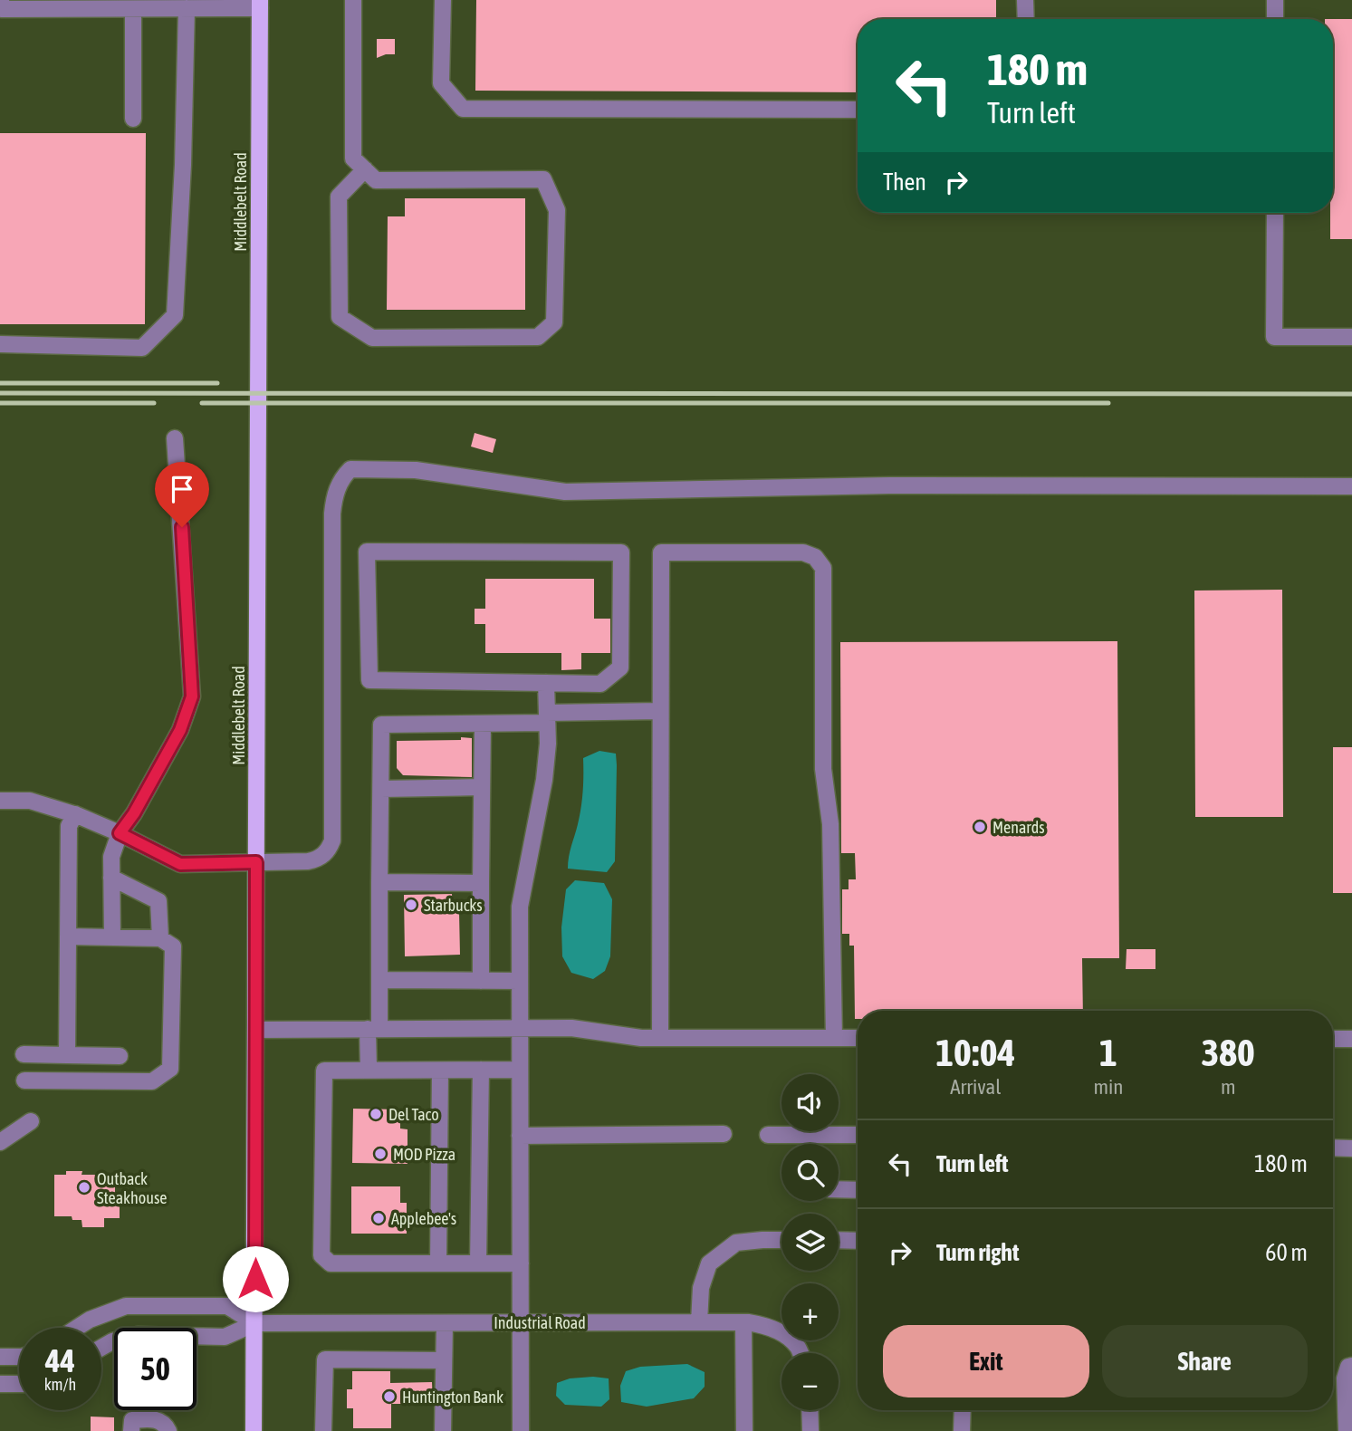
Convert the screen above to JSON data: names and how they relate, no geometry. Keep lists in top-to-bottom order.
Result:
{
  "streets": {
    "main road": ["Middlebelt Road"],
    "street": ["Industrial Road"]
  },
  "crossings": [
    ["Middlebelt Road", "Industrial Road"]
  ],
  "places": [
    "Menards",
    "Starbucks",
    "Del Taco",
    "MOD Pizza",
    "Outback Steakhouse",
    "Applebee's",
    "Huntington Bank"
  ],
  "page": {
    "turn": ["180 m", "Turn left"],
    "then": "Then",
    "eta": [
      "10:04",
      "Arrival",
      "1",
      "min",
      "380",
      "m"
    ],
    "map_buttons": ["+", "−"],
    "list": [
      {
        "name": "Turn left",
        "value": "180 m"
      },
      {
        "name": "Turn right",
        "value": "60 m"
      }
    ],
    "buttons": ["Exit", "Share"],
    "speed": "44 km/h",
    "limit": "50"
  }
}
